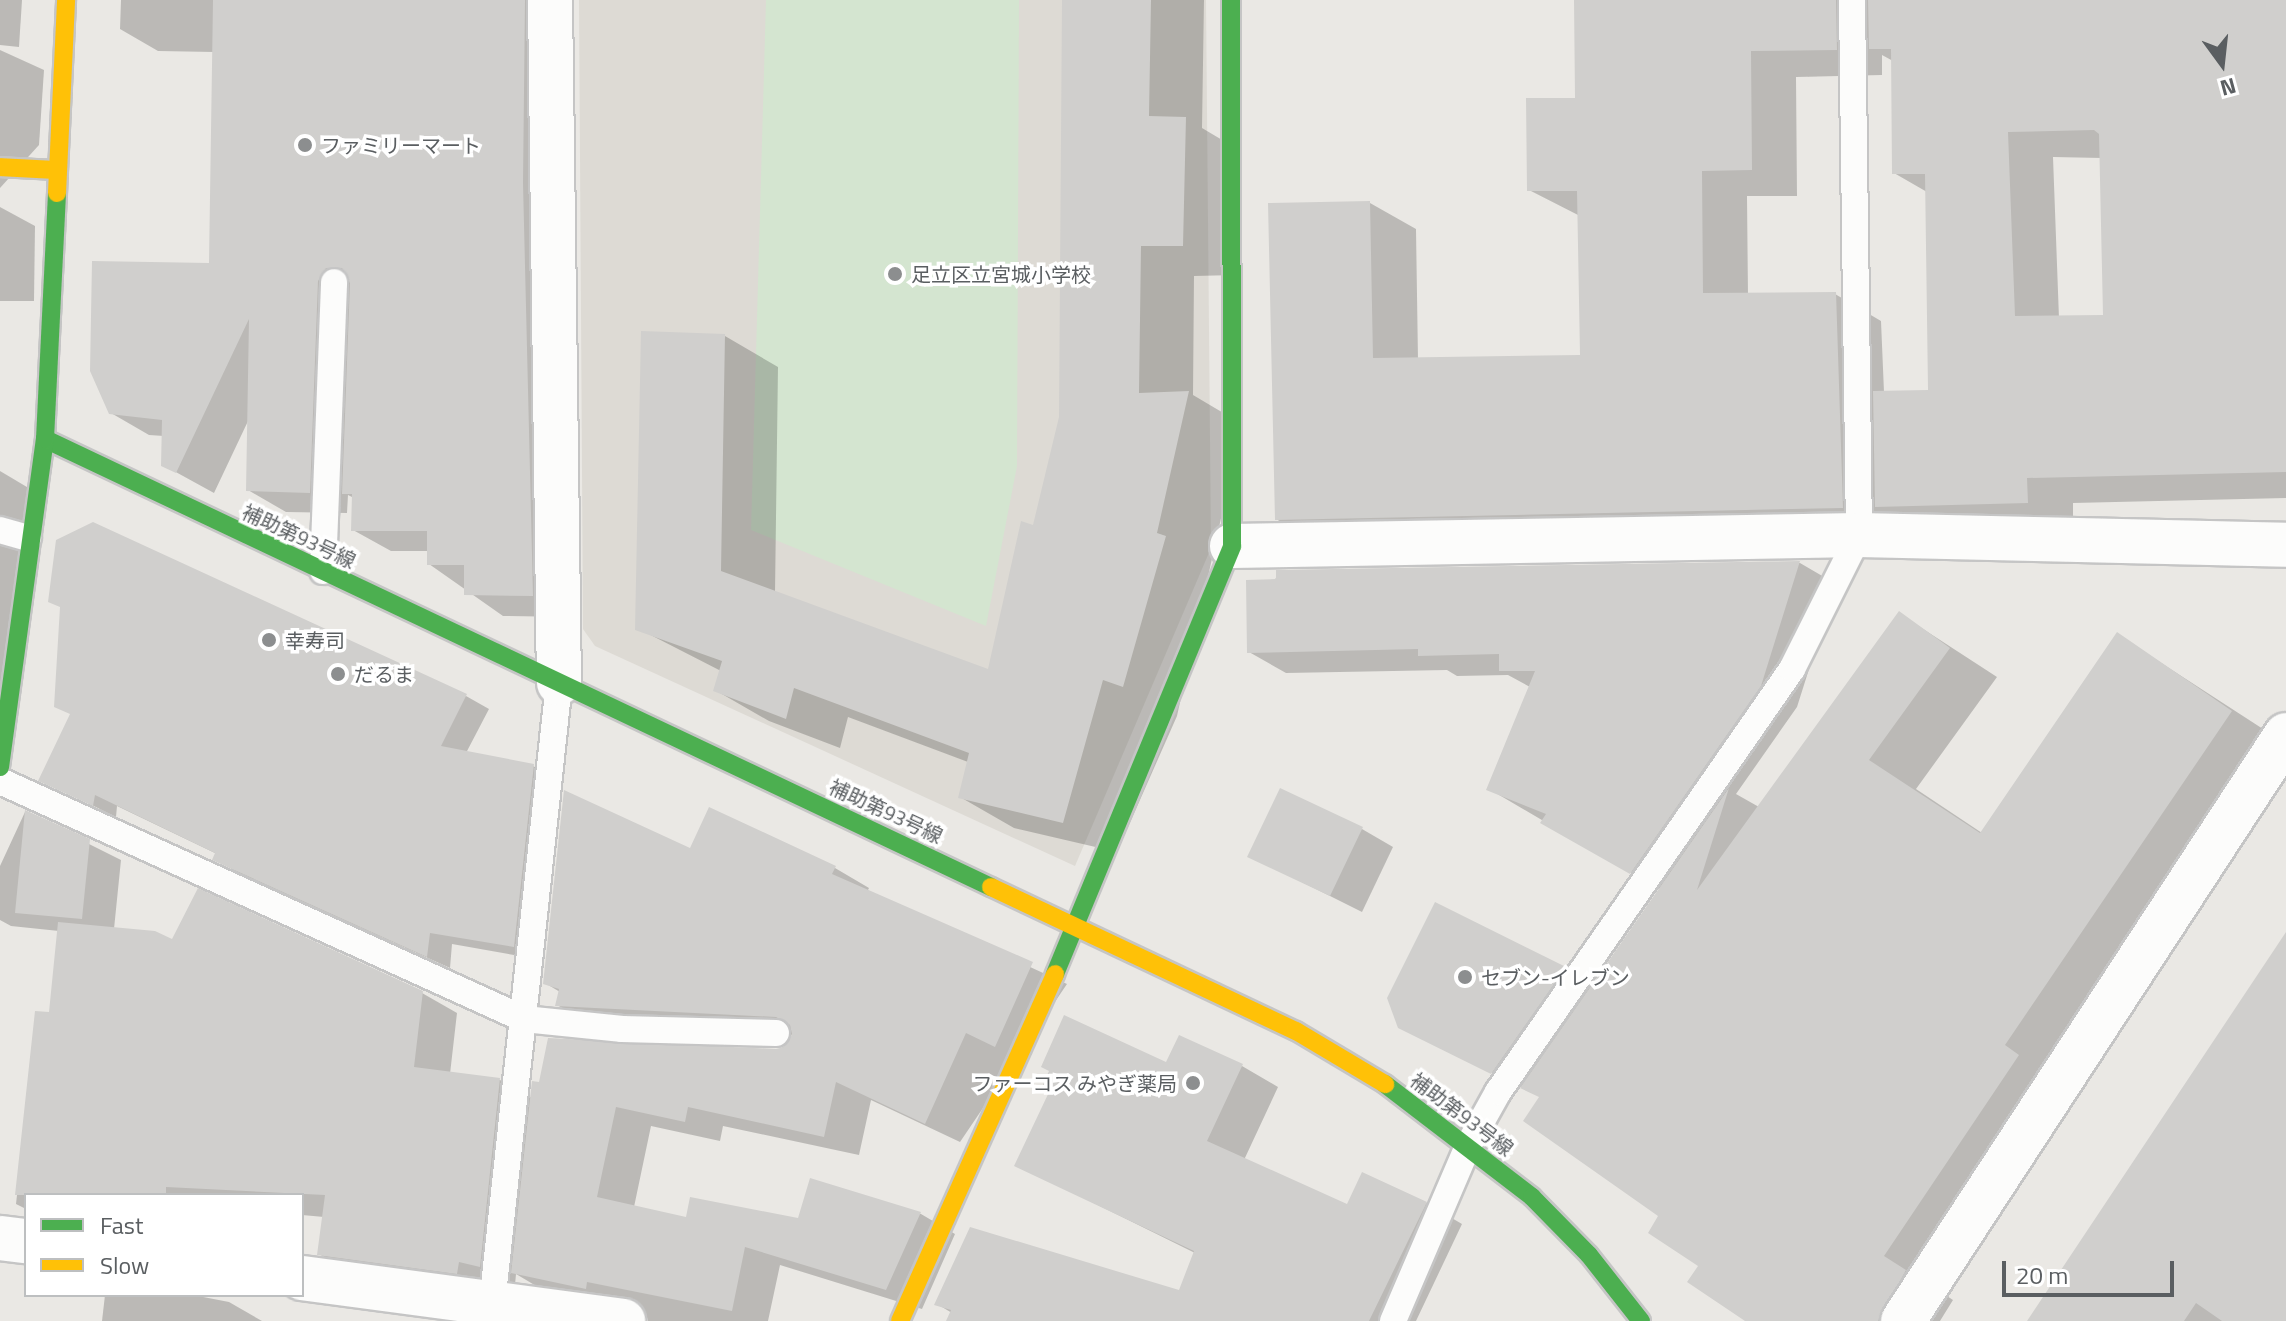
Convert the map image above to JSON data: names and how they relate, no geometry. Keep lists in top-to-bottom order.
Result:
{
  "streets": {
    "street": ["補助第93号線"]
  },
  "places": [
    "ファミリーマート",
    "足立区立宮城小学校",
    "幸寿司",
    "だるま",
    "セブン-イレブン",
    "ファーコス みやぎ薬局"
  ],
  "legend": ["Fast", "Slow"],
  "scale_bar": "20 m",
  "north": "bottom"
}
